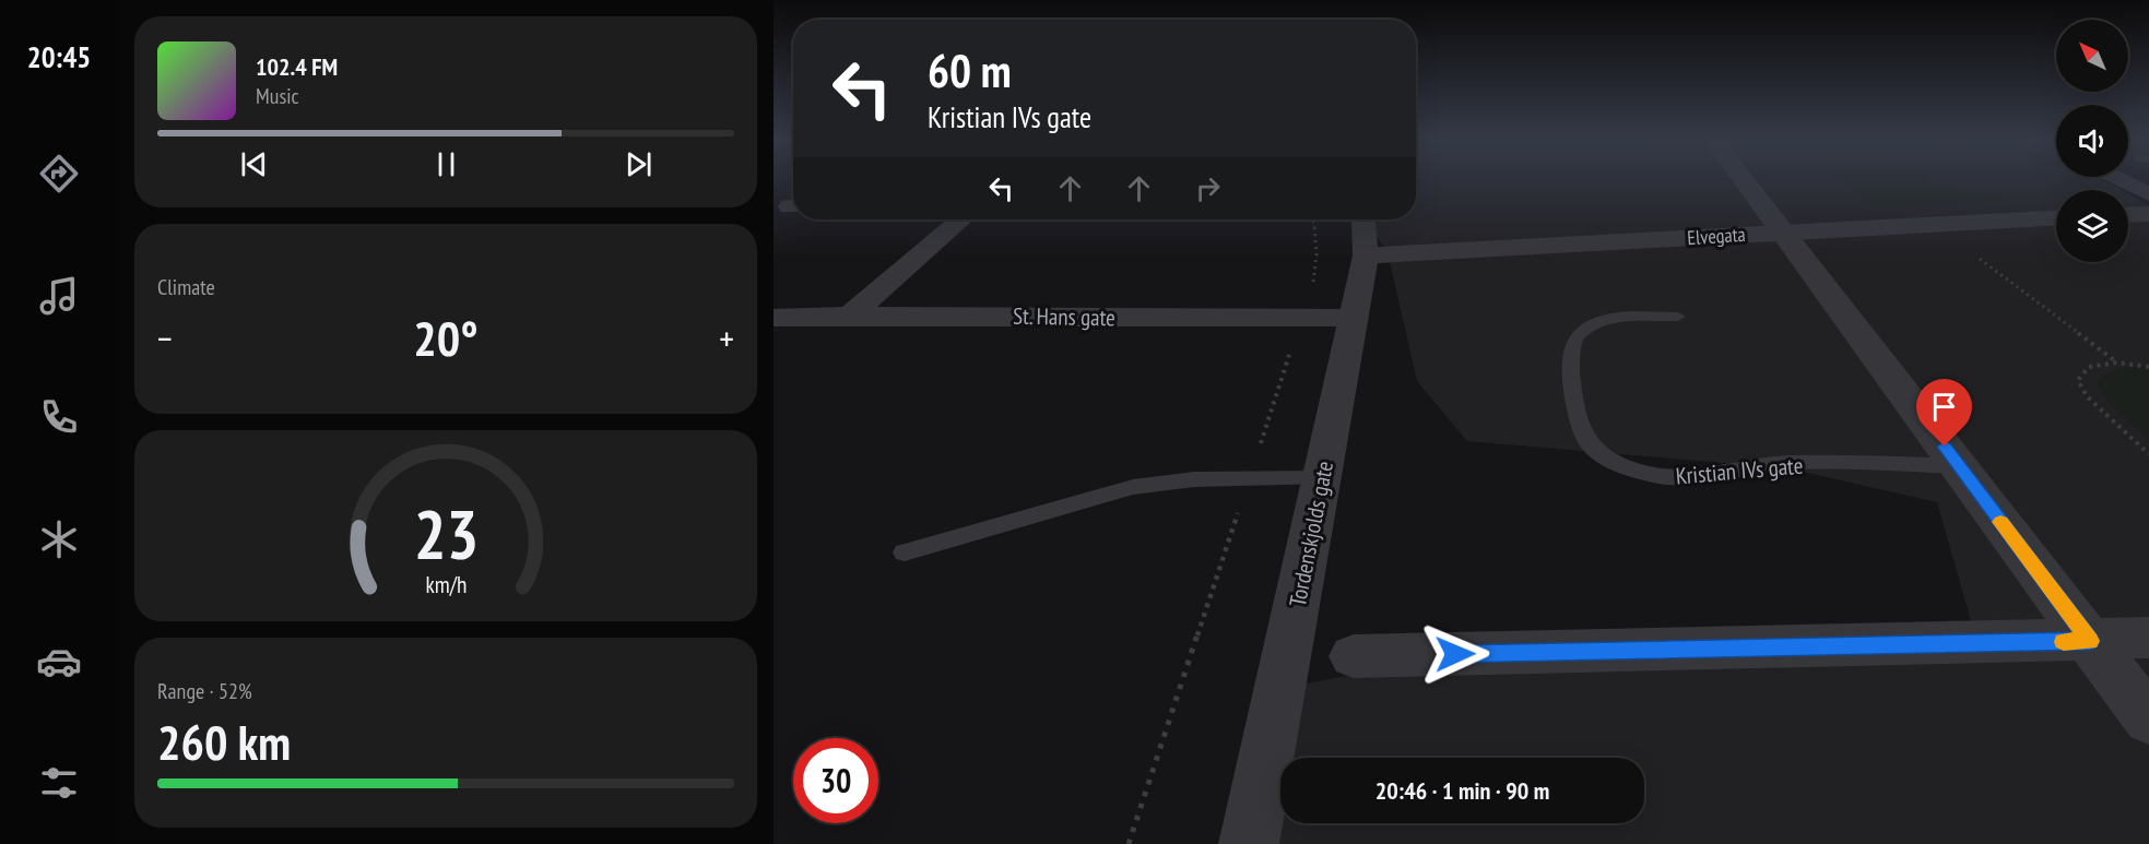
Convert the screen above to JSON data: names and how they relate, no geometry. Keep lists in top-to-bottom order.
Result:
{
  "streets": {
    "street": ["Elvegata", "St. Hans gate", "Tordenskjolds gate"],
    "lane": ["Kristian IVs gate"]
  },
  "crossings": [
    ["Elvegata", "Tordenskjolds gate"],
    ["St. Hans gate", "Tordenskjolds gate"]
  ],
  "north": "top left",
  "page": {
    "tabs": "20:45",
    "turn": ["60 m", "Kristian IVs gate"],
    "song": ["102.4 FM", "Music"],
    "tile": [
      "Climate",
      ["Range · 52%", "260 km"]
    ],
    "heat": ["−", "20°", "+"],
    "limit": "30",
    "trip": "20:46 · 1 min · 90 m",
    "gauge": ["23", "km/h"]
  }
}
